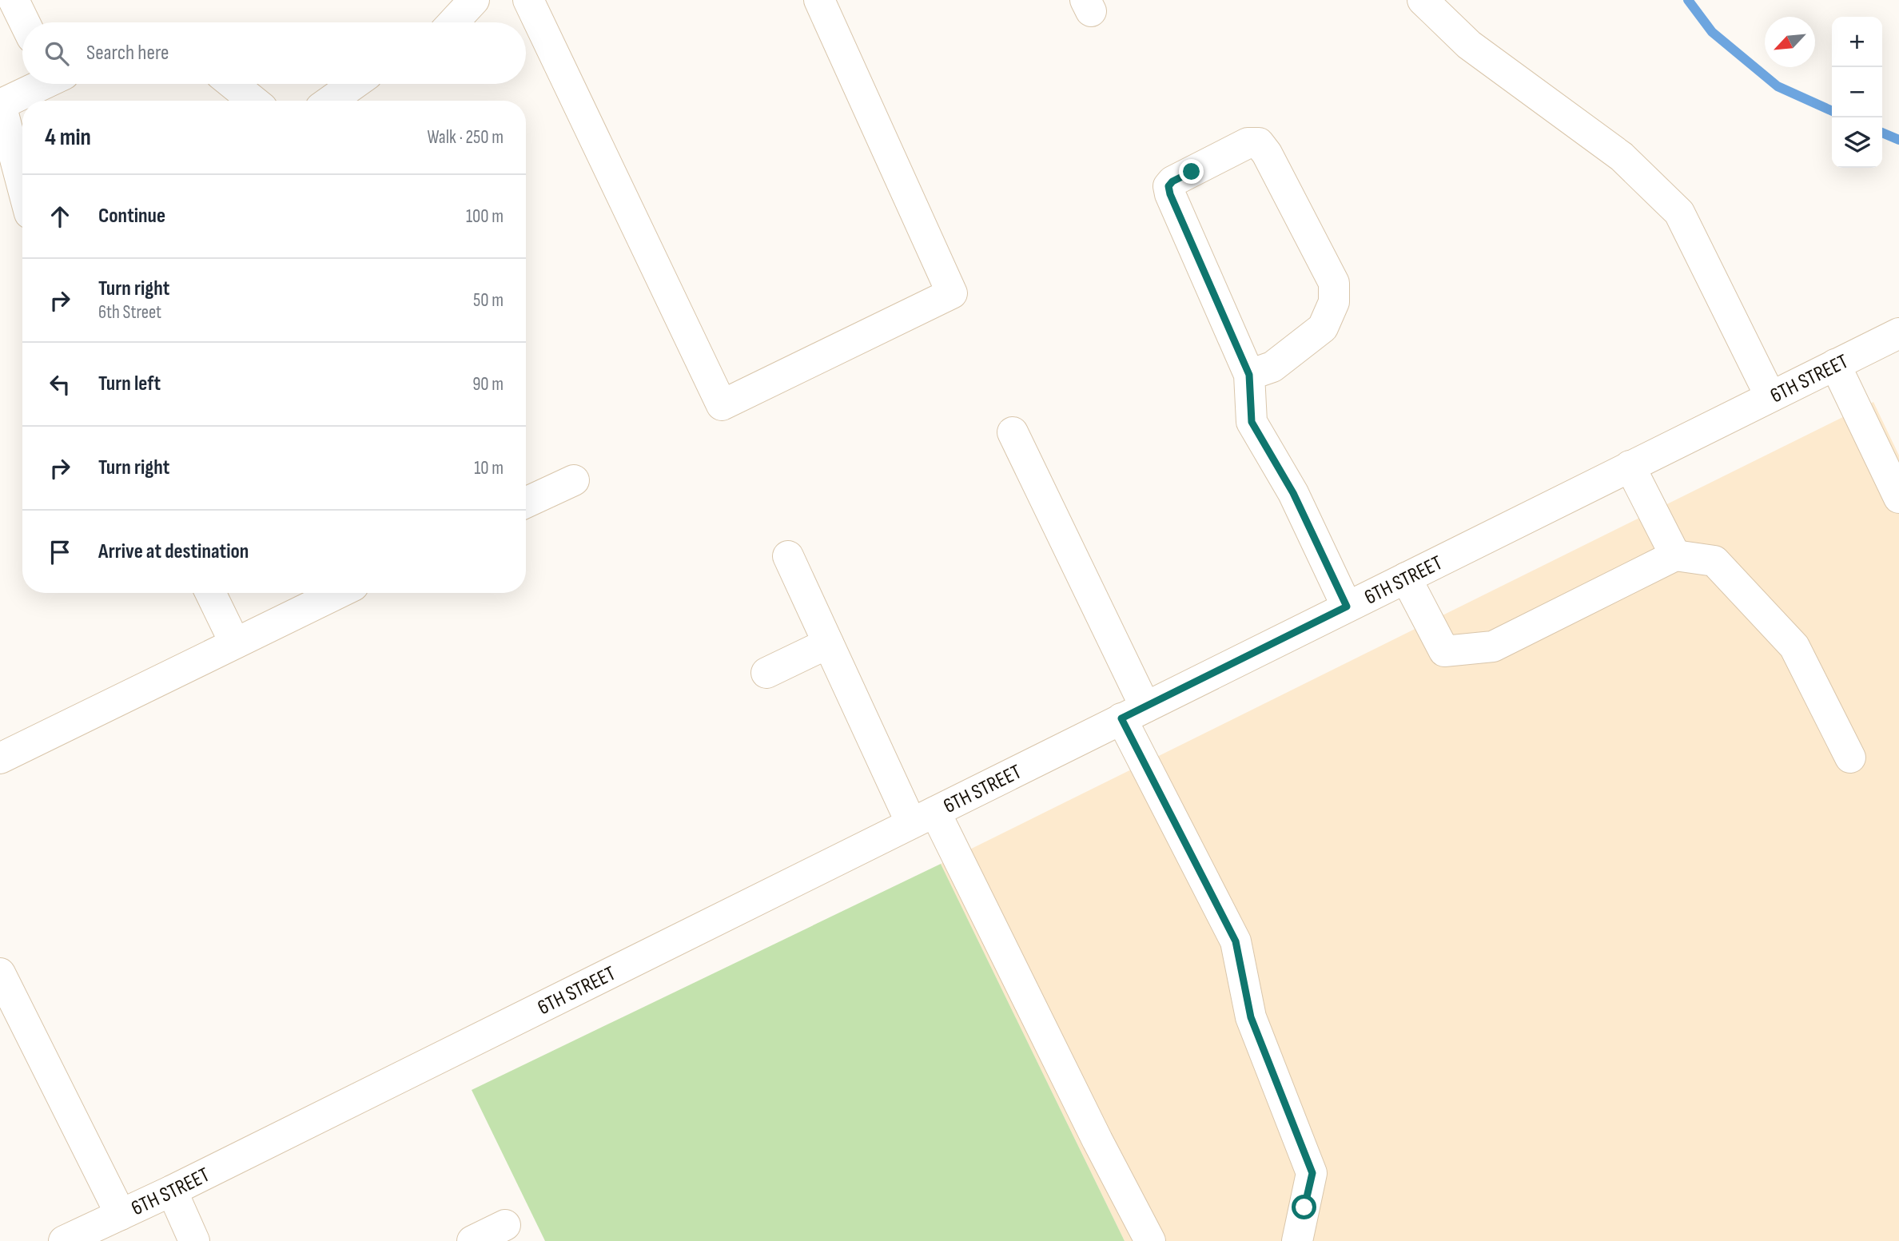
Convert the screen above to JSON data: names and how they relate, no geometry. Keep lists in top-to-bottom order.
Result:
{
  "streets": {
    "street": ["6TH STREET"]
  },
  "north": "bottom left",
  "page": {
    "map_buttons": ["+", "−"],
    "search": "Search here",
    "heading": ["4 min", "Walk · 250 m"],
    "list": [
      ["Continue", "100 m"],
      ["Turn right", "6th Street", "50 m"],
      ["Turn left", "90 m"],
      ["Turn right", "10 m"],
      "Arrive at destination"
    ]
  }
}
